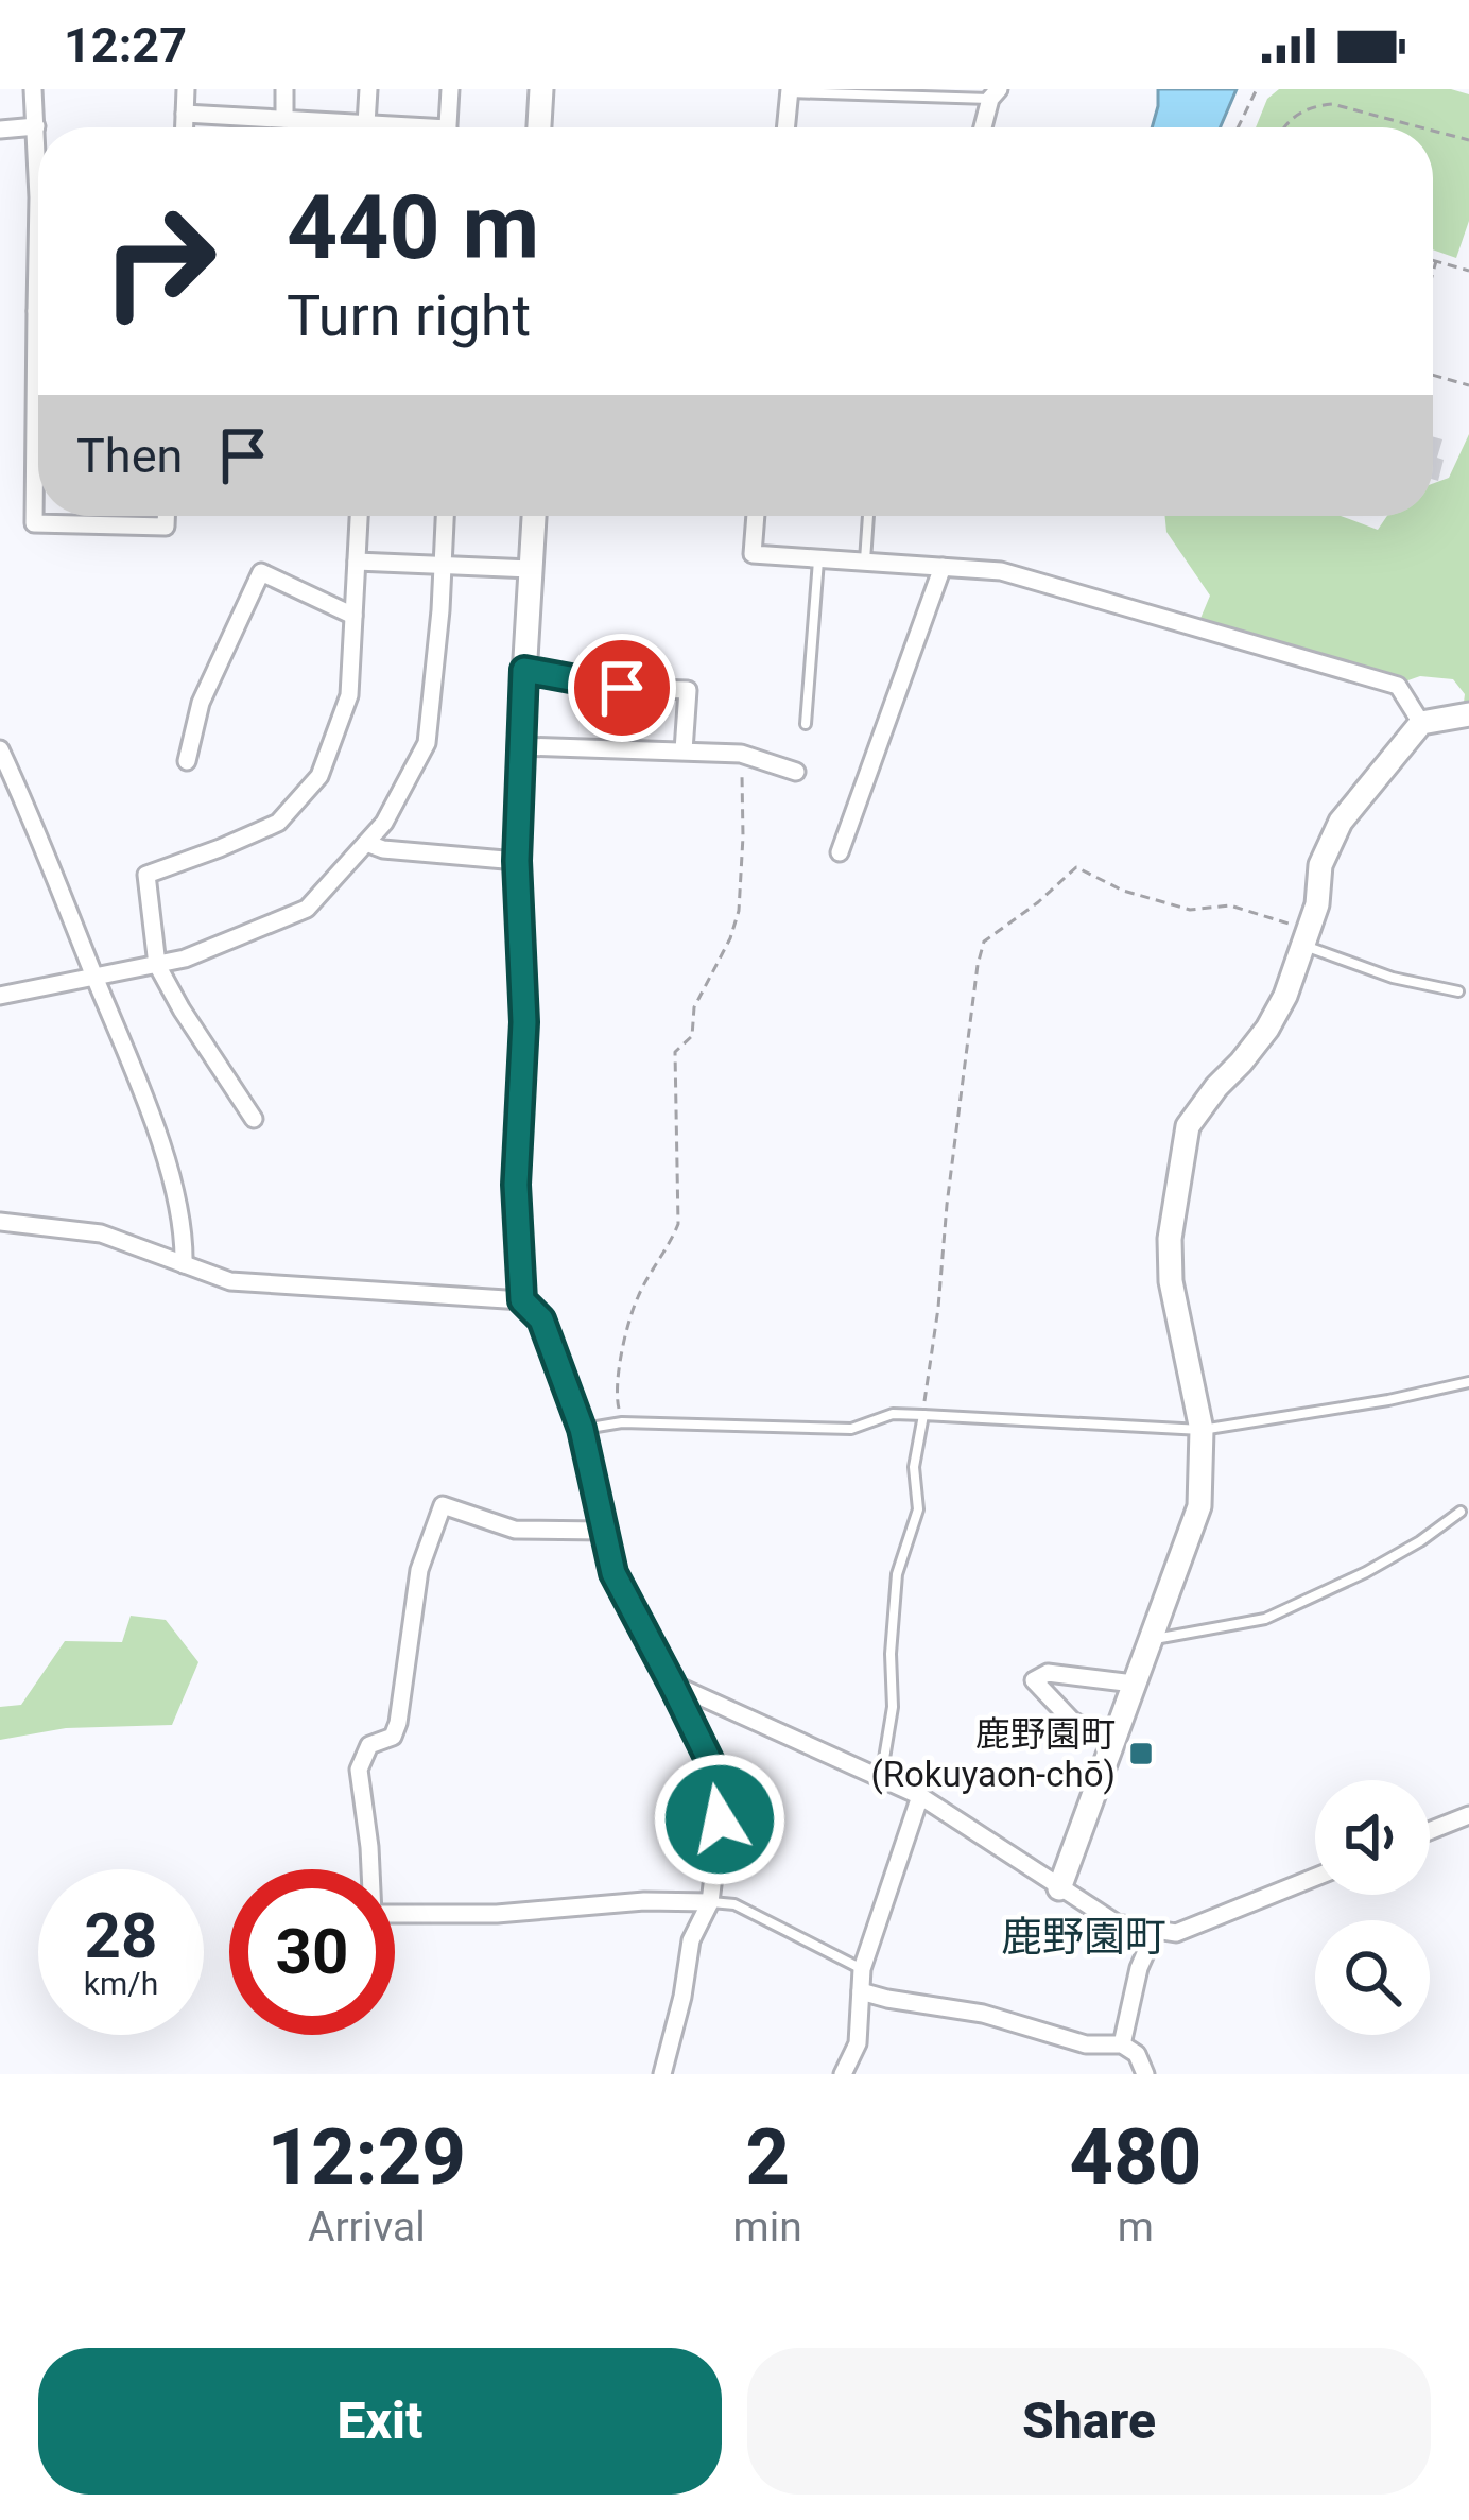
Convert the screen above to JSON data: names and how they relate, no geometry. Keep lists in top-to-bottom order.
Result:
{
  "districts": ["鹿野園町"],
  "places": {
    "transit": ["鹿野園町 (Rokuyaon-chō)"]
  },
  "page": {
    "status": "12:27",
    "turn": ["440 m", "Turn right"],
    "then": "Then",
    "speed": "28 km/h",
    "limit": "30",
    "eta": [
      "12:29",
      "Arrival",
      "2",
      "min",
      "480",
      "m"
    ],
    "buttons": ["Exit", "Share"]
  }
}
